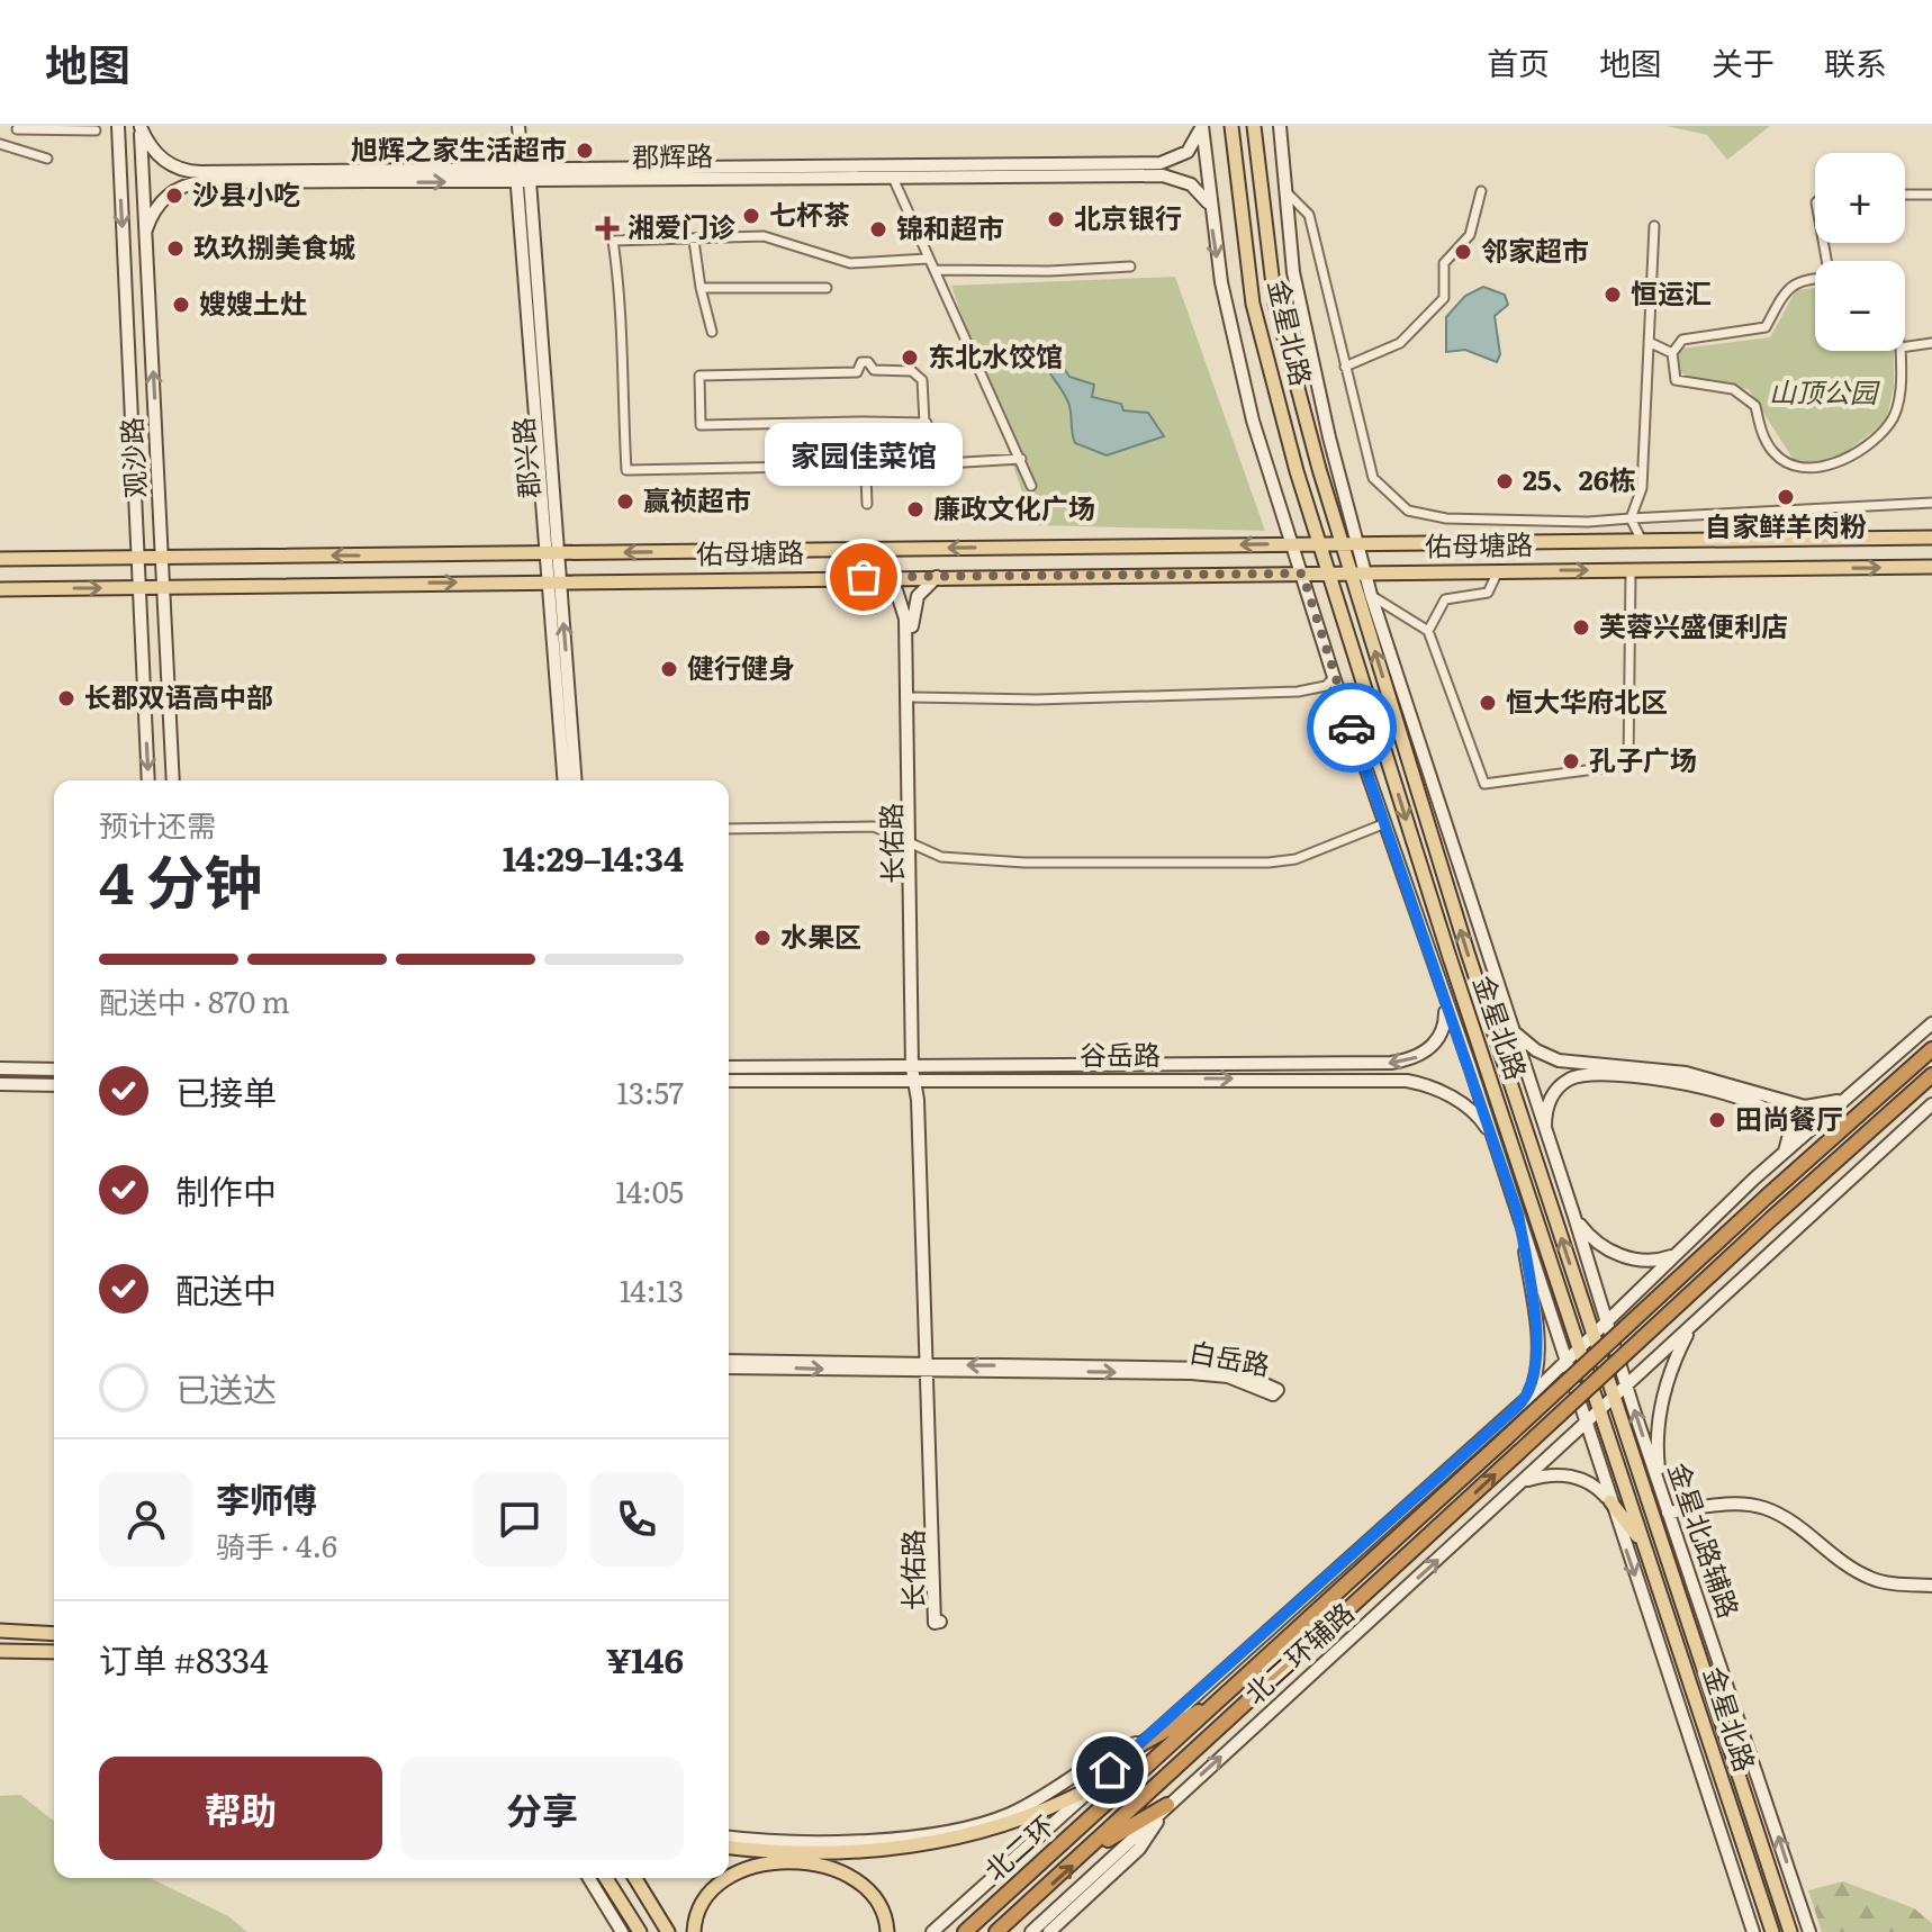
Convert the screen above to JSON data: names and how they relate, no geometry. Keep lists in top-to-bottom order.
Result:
{
  "streets": {
    "highway": ["北二环"],
    "main road": [
      "郡辉路",
      "金星北路",
      "观沙路",
      "郡兴路",
      "佑母塘路",
      "长佑路",
      "谷岳路",
      "白岳路",
      "金星北路辅路",
      "北二环辅路"
    ]
  },
  "crossings": [
    ["郡辉路", "观沙路"],
    ["郡辉路", "郡兴路"],
    ["金星北路", "佑母塘路"],
    ["金星北路", "北二环辅路"],
    ["观沙路", "佑母塘路"],
    ["郡兴路", "佑母塘路"],
    ["佑母塘路", "长佑路"],
    ["长佑路", "谷岳路"],
    ["长佑路", "白岳路"],
    ["金星北路辅路", "北二环辅路"]
  ],
  "one_way": ["谷岳路"],
  "parks": ["山顶公园"],
  "places": {
    "other": [
      "旭辉之家生活超市",
      "沙县小吃",
      "七杯茶",
      "北京银行",
      "锦和超市",
      "玖玖捌美食城",
      "邻家超市",
      "恒运汇",
      "嫂嫂土灶",
      "东北水饺馆",
      "25、26栋",
      "自家鲜羊肉粉",
      "赢祯超市",
      "廉政文化广场",
      "家园佳菜馆",
      "芙蓉兴盛便利店",
      "健行健身",
      "长郡双语高中部",
      "恒大华府北区",
      "孔子广场",
      "水果区",
      "田尚餐厅"
    ],
    "health": ["湘爱门诊"]
  },
  "page": {
    "header": "地图",
    "nav": [
      "首页",
      "地图",
      "关于",
      "联系"
    ],
    "map_buttons": ["+", "−"],
    "bubble": "家园佳菜馆",
    "heading": ["4 分钟", "预计还需", "14:29–14:34"],
    "panel": [
      "李师傅",
      "骑手 · 4.6",
      "订单 #8334",
      "¥146"
    ],
    "bar": "配送中 · 870 m",
    "list": [
      ["已接单", "13:57"],
      ["制作中", "14:05"],
      ["配送中", "14:13"],
      "已送达"
    ],
    "buttons": ["帮助", "分享"]
  }
}
